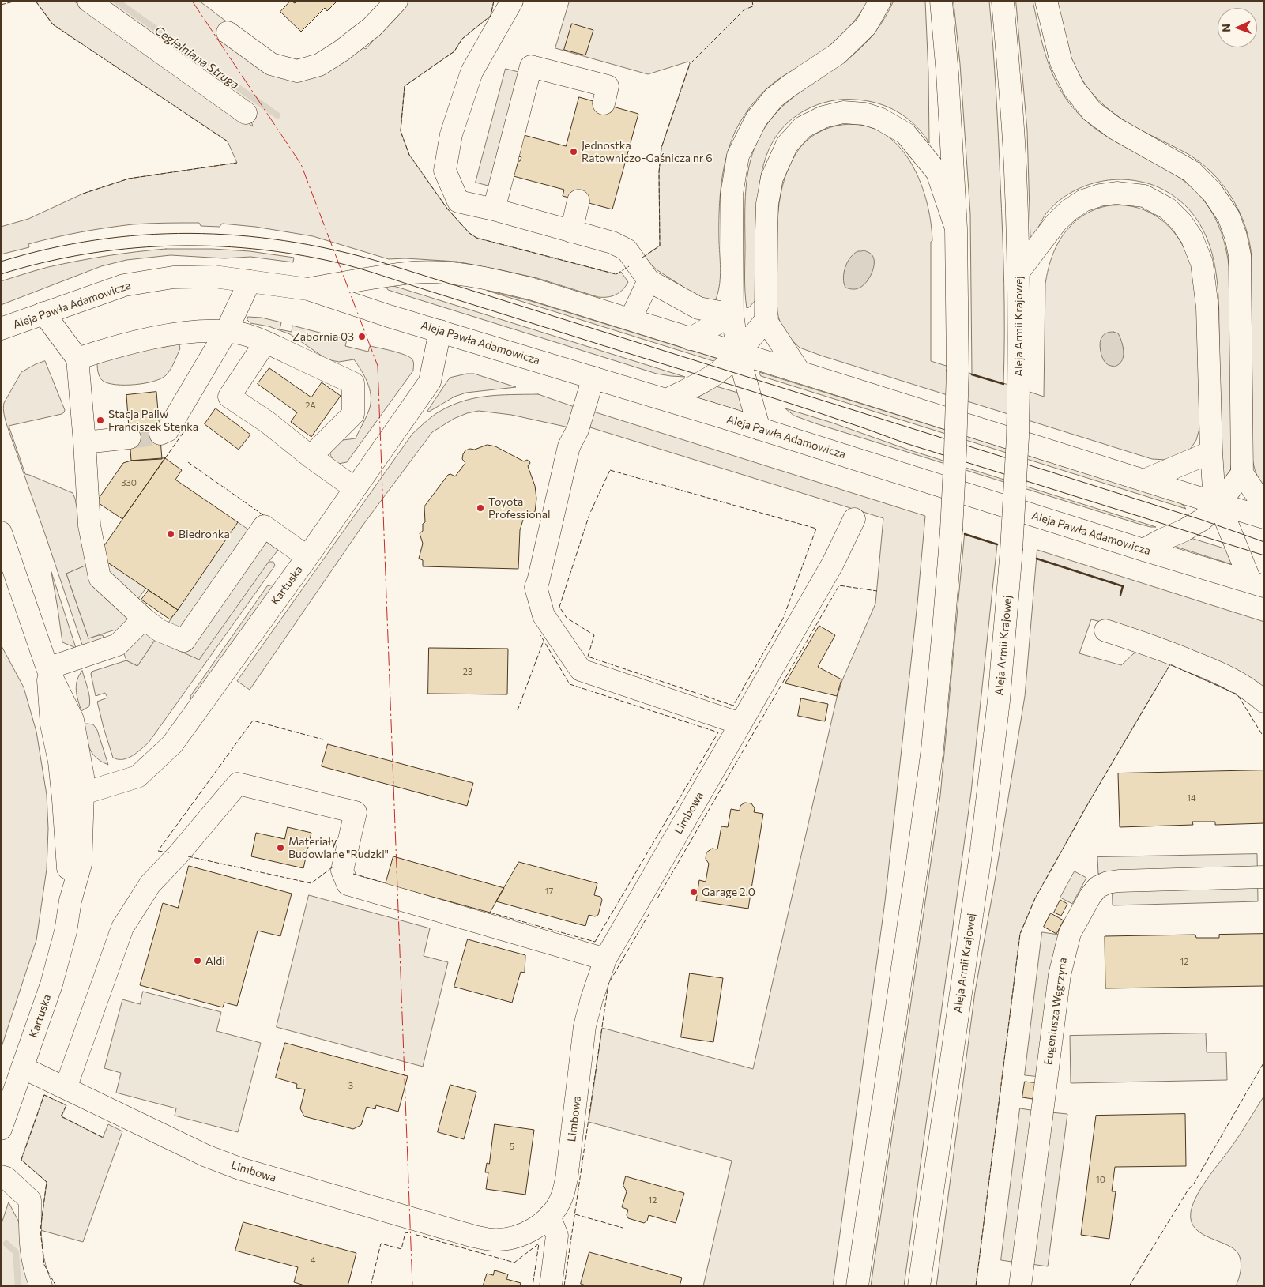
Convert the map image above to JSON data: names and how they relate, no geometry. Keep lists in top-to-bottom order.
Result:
{
  "streets": {
    "main road": [
      "Aleja Pawła Adamowicza",
      "Aleja Armii Krajowej",
      "Kartuska",
      "Limbowa",
      "Eugeniusza Węgrzyna"
    ]
  },
  "crossings": [
    ["Aleja Pawła Adamowicza", "Kartuska"],
    ["Kartuska", "Limbowa"]
  ],
  "water": ["Cegielniana Struga"],
  "places": [
    "Jednostka Ratowniczo-Gaśnicza nr 6",
    "Zabornia 03",
    "Stacja Paliw Franciszek Stenka",
    "Toyota Professional",
    "Biedronka",
    "Materiały Budowlane \"Rudzki\"",
    "Garage 2.0",
    "Aldi"
  ],
  "house_numbers": [
    "2A",
    "330",
    "23",
    "14",
    "17",
    "12",
    "3",
    "5",
    "10",
    "12",
    "4"
  ],
  "north": "left"
}
